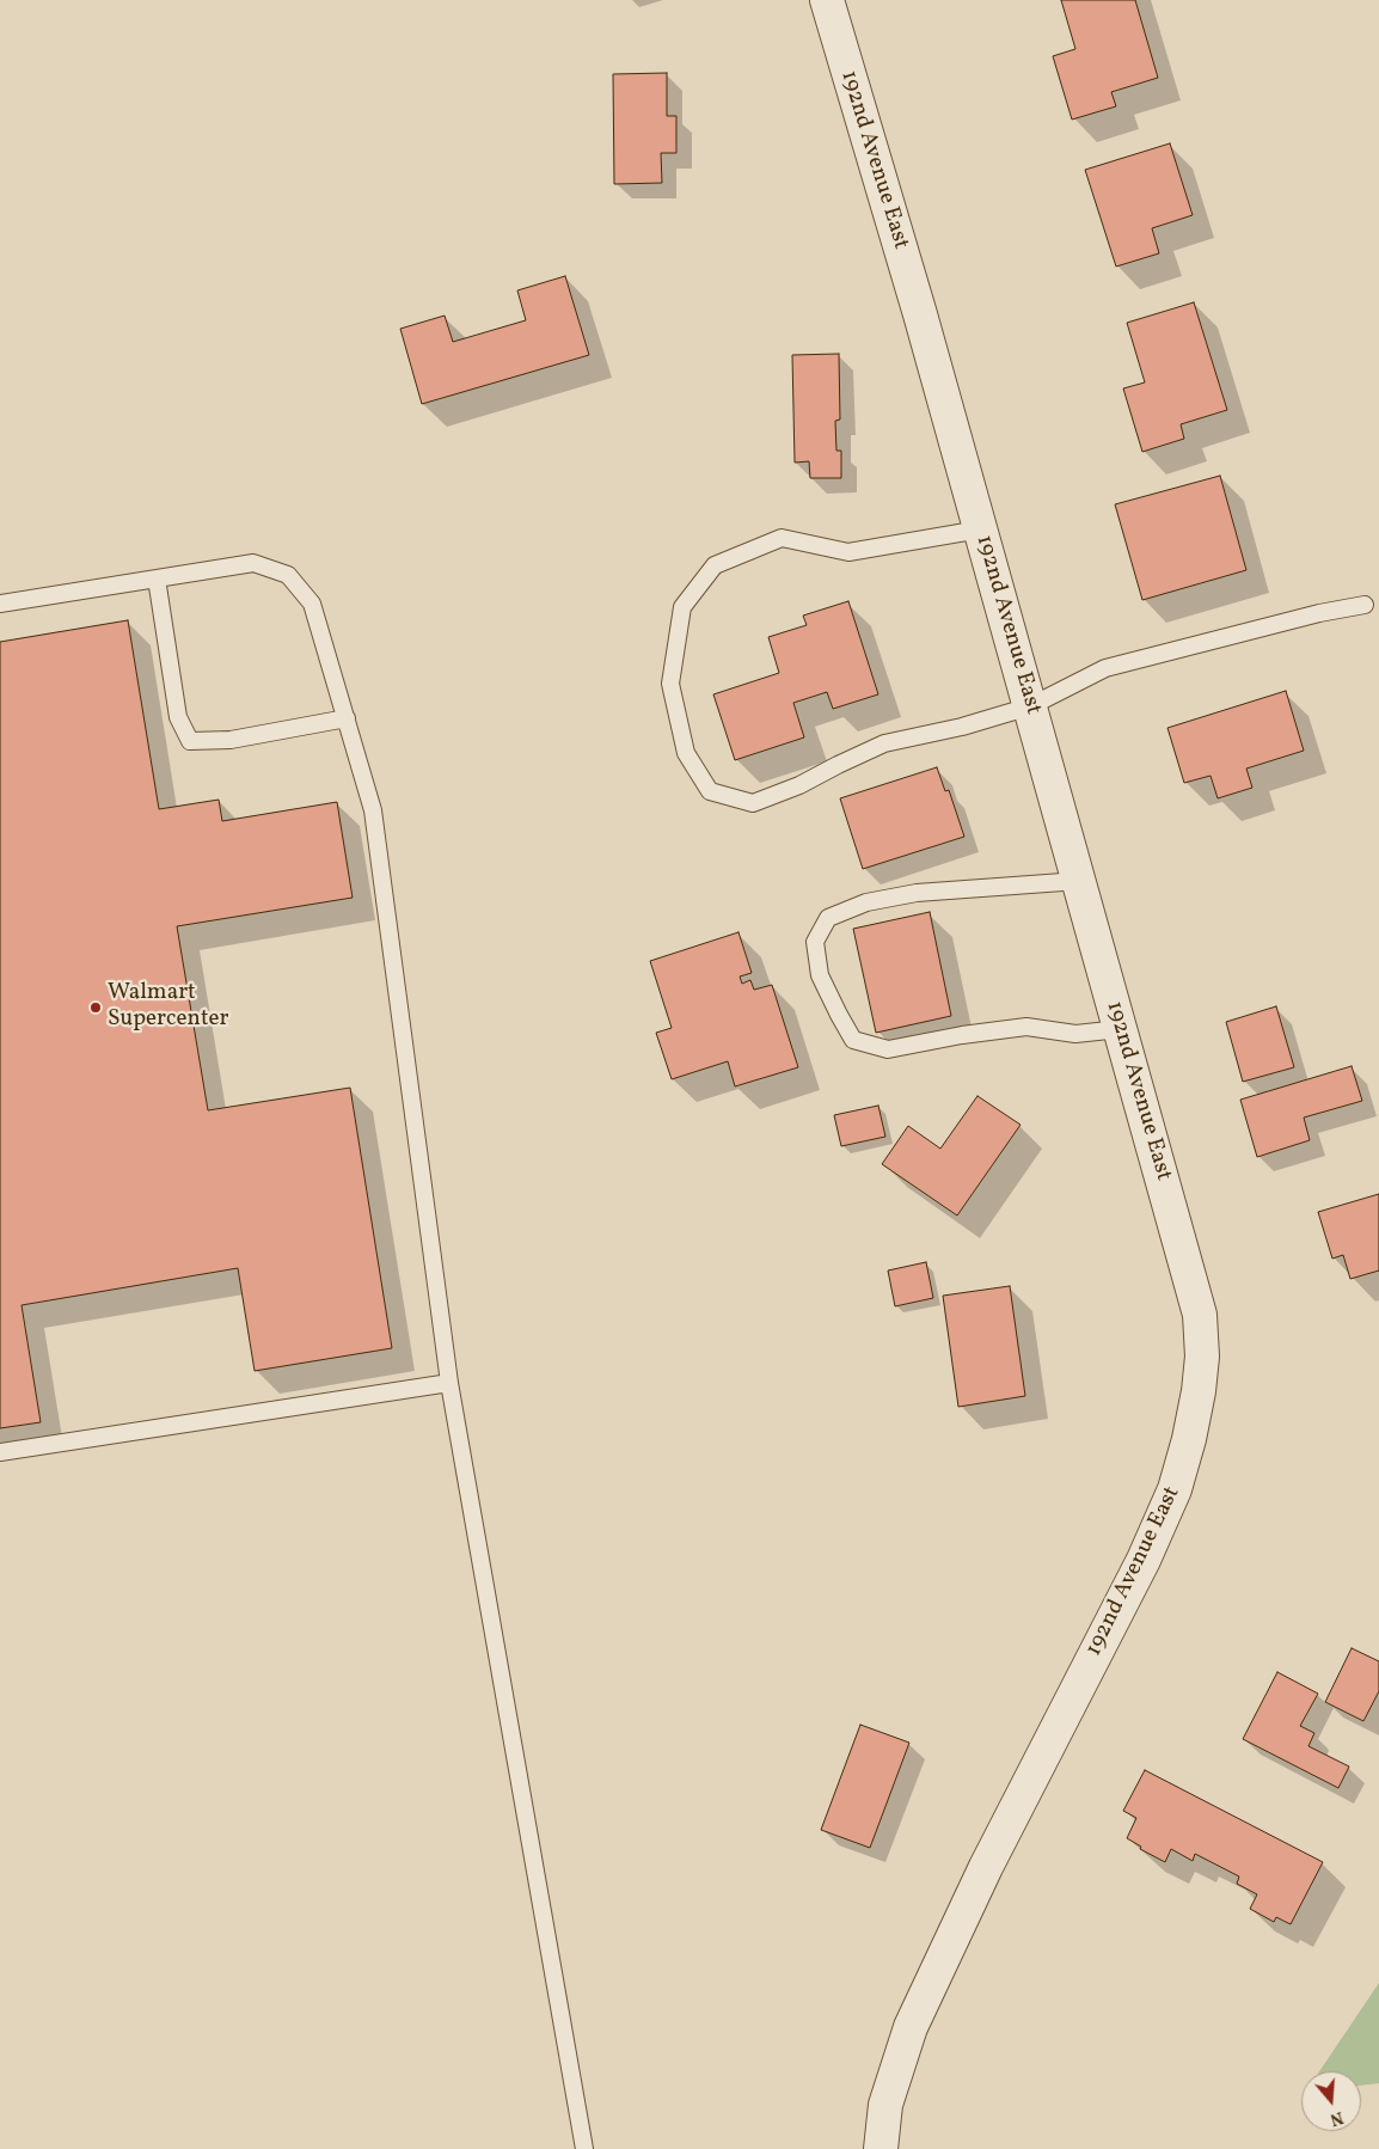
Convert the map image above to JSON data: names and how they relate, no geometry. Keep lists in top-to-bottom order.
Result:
{
  "streets": {
    "street": ["192nd Avenue East"]
  },
  "places": ["Walmart Supercenter"],
  "north": "bottom"
}
